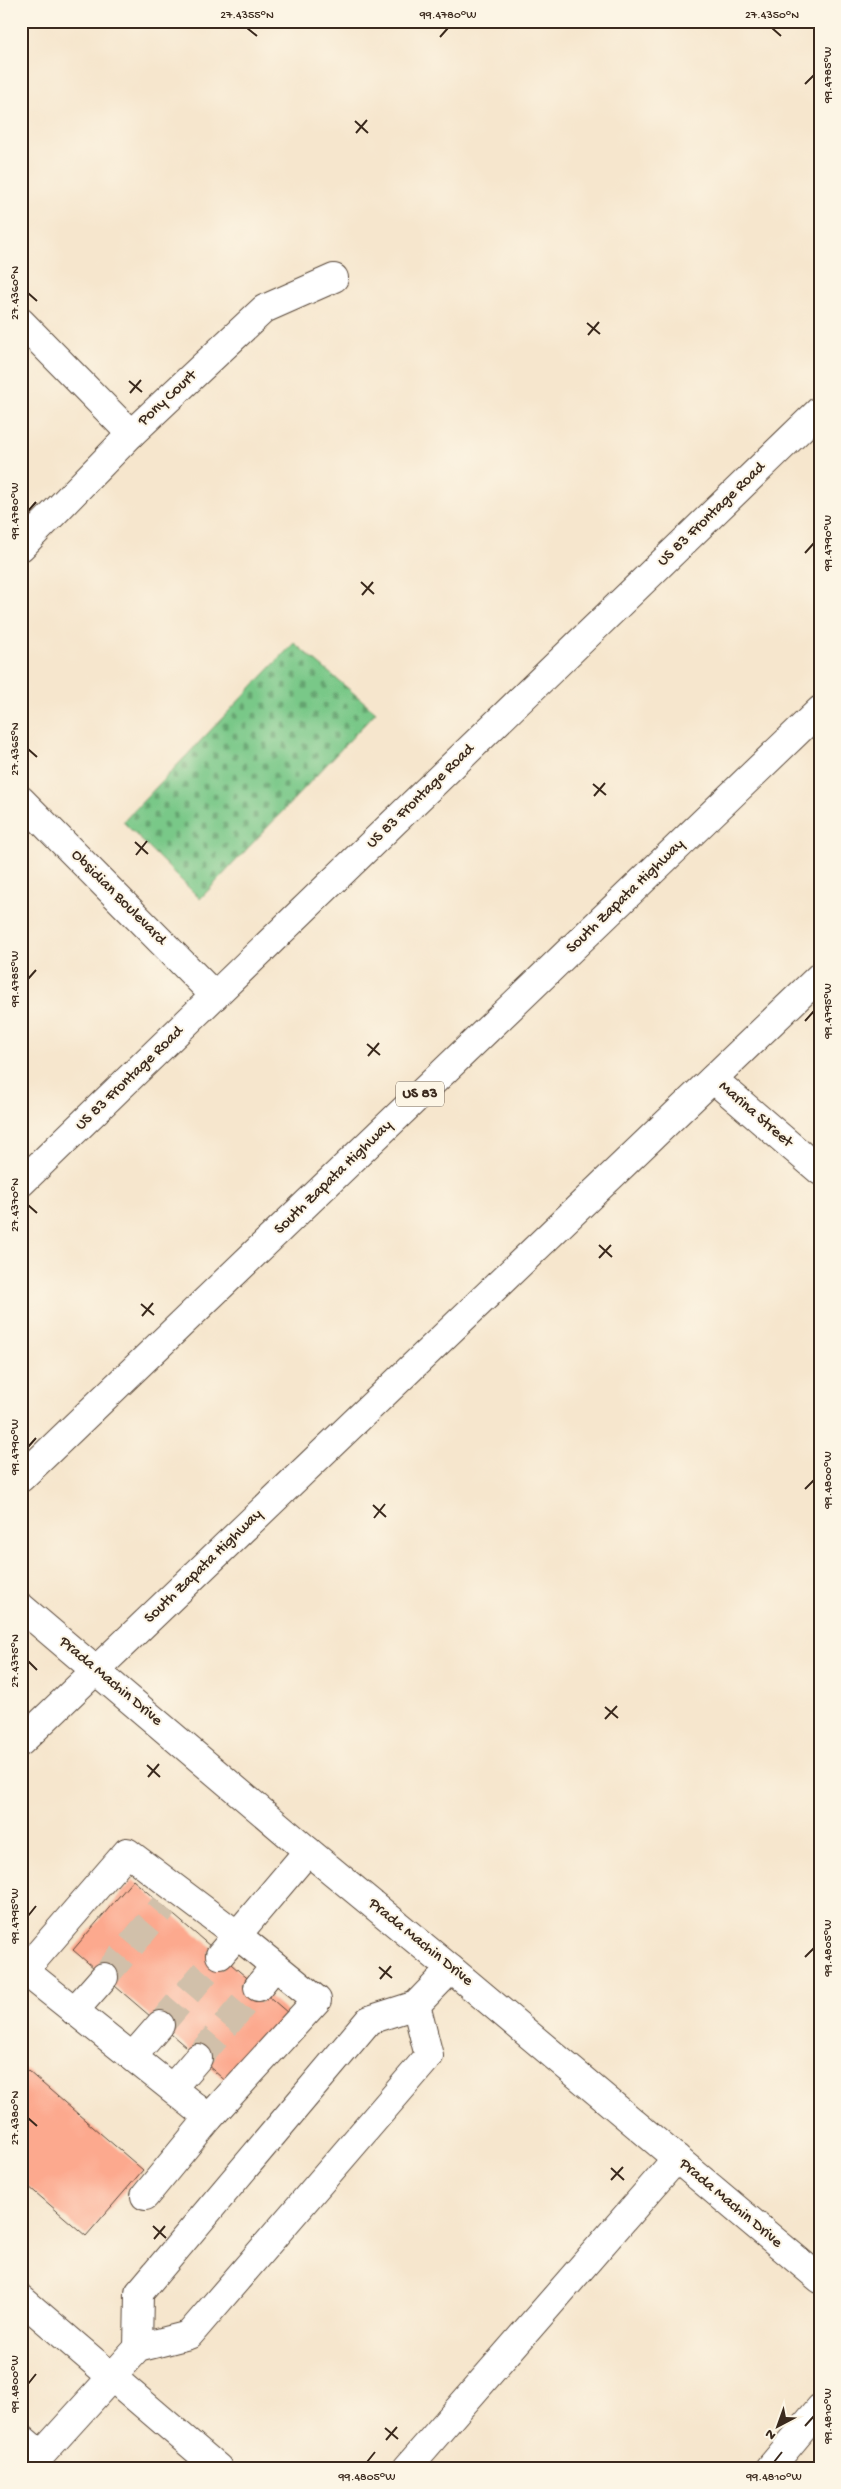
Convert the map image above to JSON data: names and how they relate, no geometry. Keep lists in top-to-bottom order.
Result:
{
  "streets": {
    "street": [
      "Pony Court",
      "US 83 Frontage Road",
      "South Zapata Highway",
      "Obsidian Boulevard",
      "US 83",
      "Marina Street",
      "Prada Machin Drive"
    ]
  },
  "crossings": [
    ["US 83 Frontage Road", "Obsidian Boulevard"],
    ["South Zapata Highway", "Marina Street"],
    ["South Zapata Highway", "Prada Machin Drive"]
  ],
  "north": "bottom left",
  "coordinates": [
    "27.4355°N",
    "99.4780°W",
    "27.4350°N",
    "99.4785°W",
    "27.4360°N",
    "99.4790°W",
    "27.4365°N",
    "99.4795°W",
    "27.4370°N",
    "99.4800°W",
    "27.4375°N",
    "99.4805°W",
    "27.4380°N",
    "99.4810°W"
  ]
}
